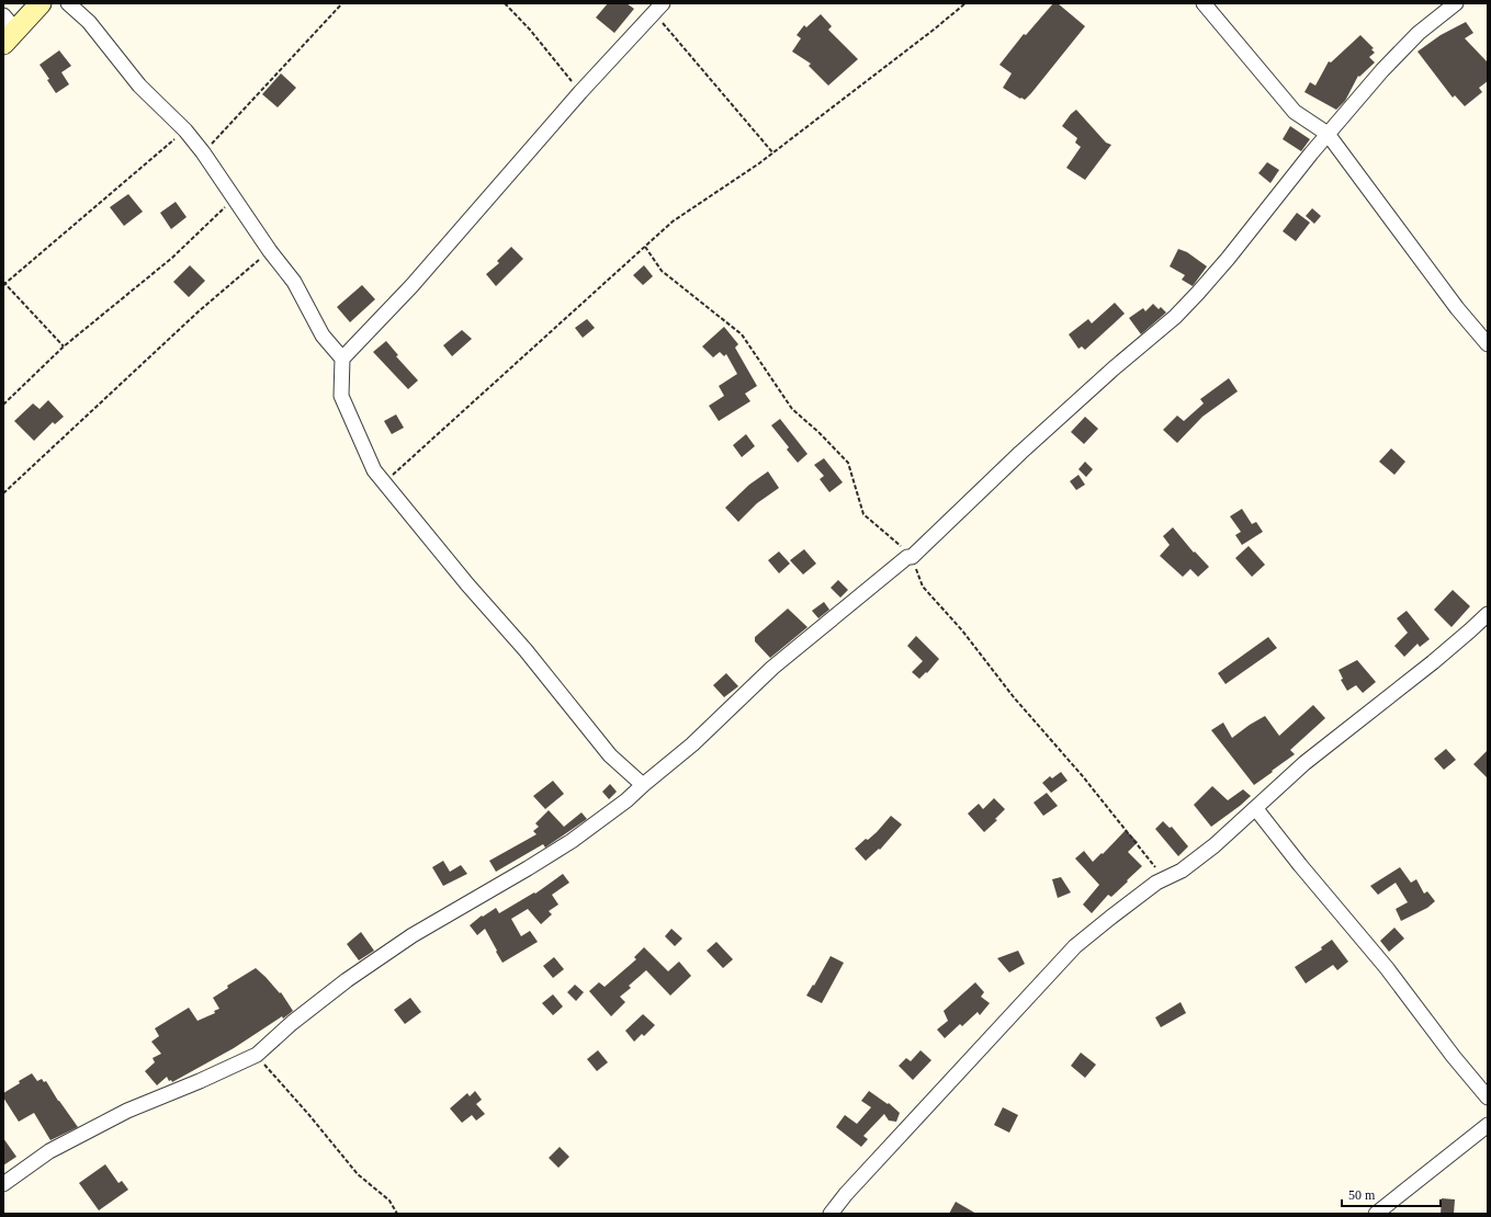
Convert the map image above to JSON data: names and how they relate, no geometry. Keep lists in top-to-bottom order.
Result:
{
  "scale_bar": "50 m"
}
